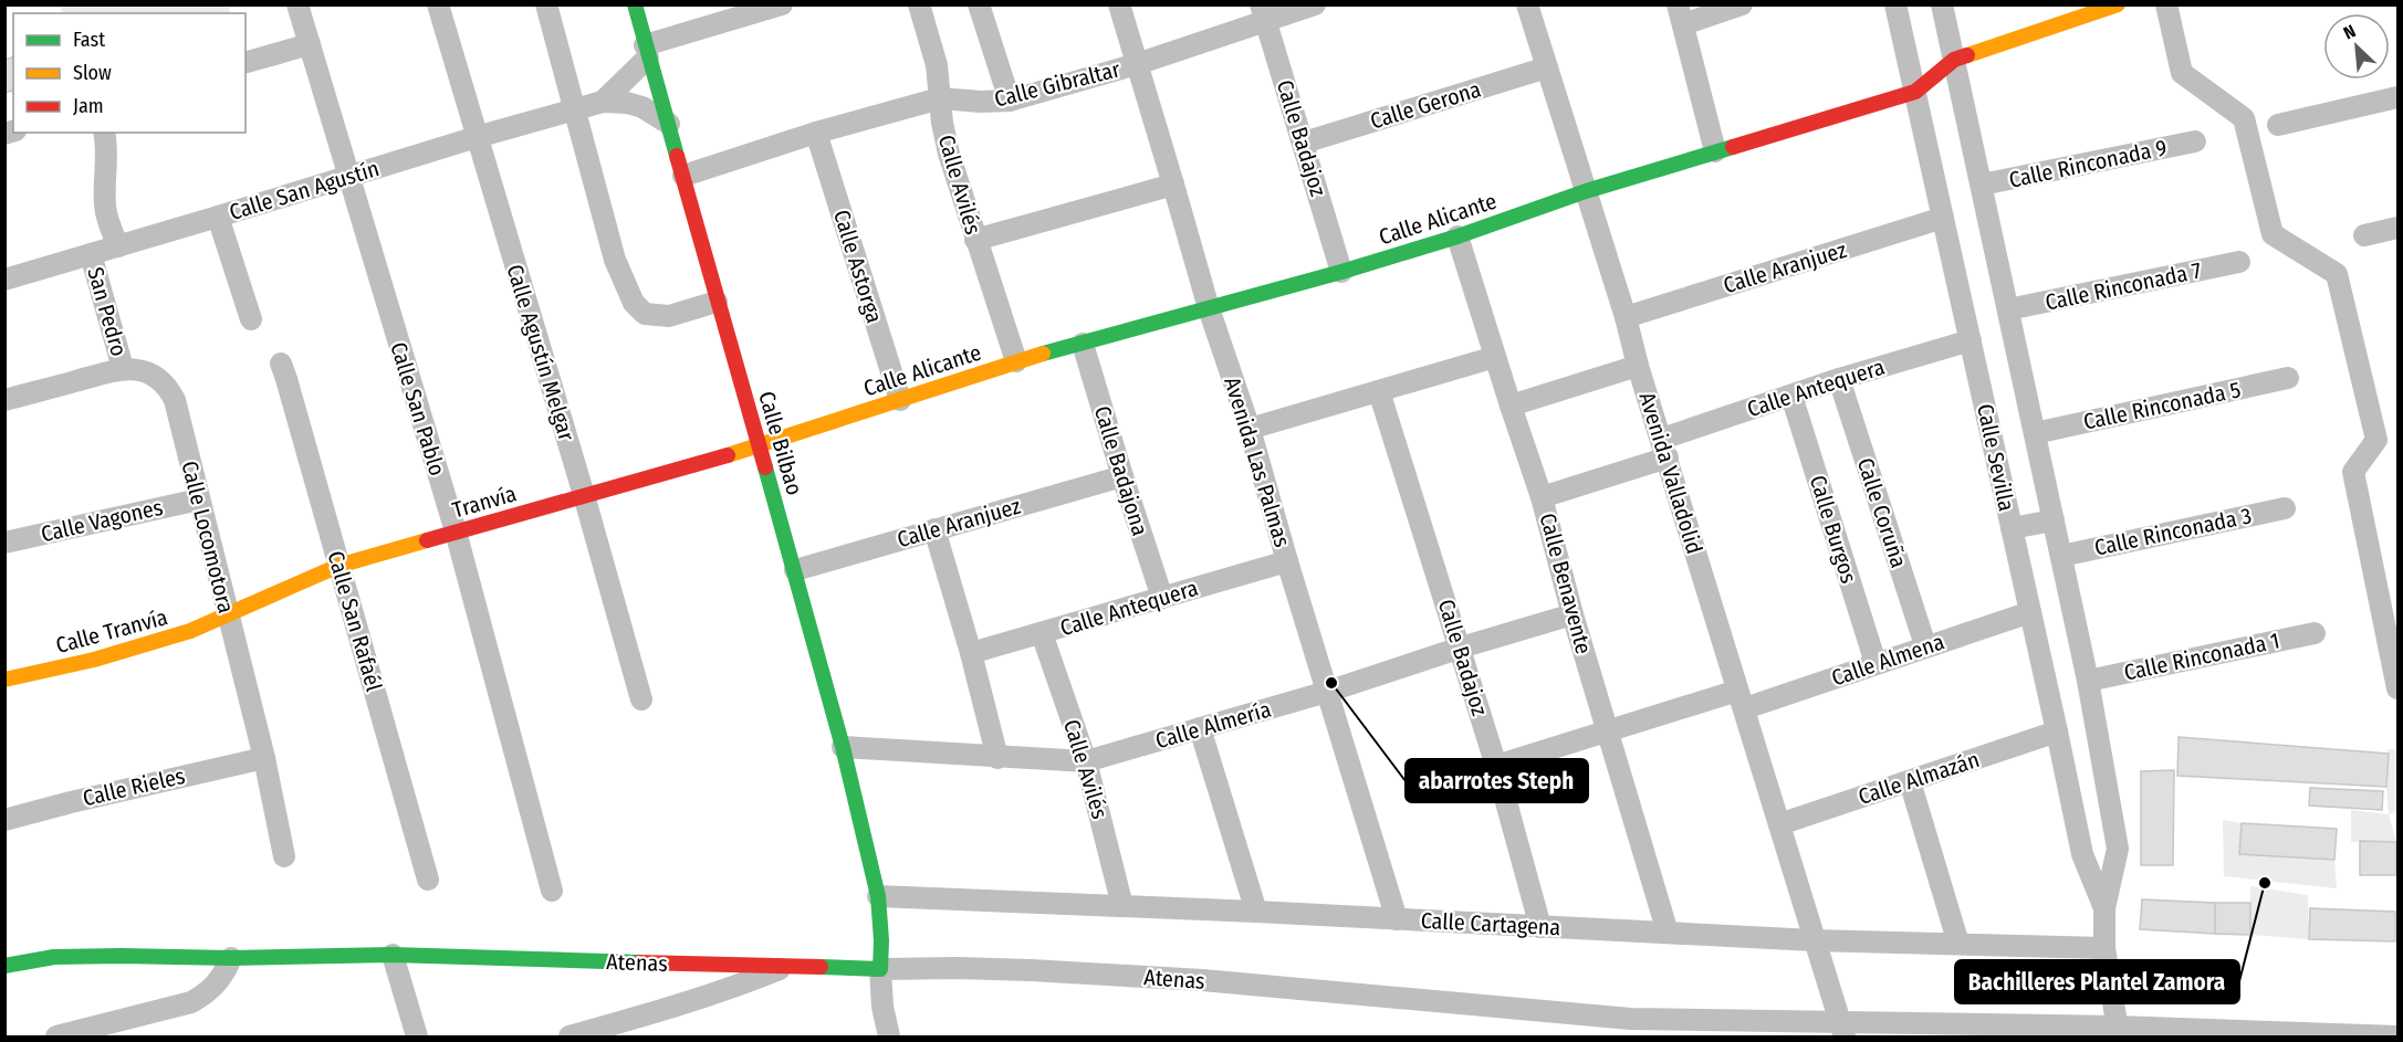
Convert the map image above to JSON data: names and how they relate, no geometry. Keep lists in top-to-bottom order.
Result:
{
  "streets": {
    "street": [
      "Calle Gibraltar",
      "Calle Gerona",
      "Calle Badajoz",
      "Calle Rinconada 9",
      "Calle Avilés",
      "Calle San Agustín",
      "Calle Alicante",
      "Calle Astorga",
      "Calle Aranjuez",
      "Calle Rinconada 7",
      "San Pedro",
      "Calle Agustín Melgar",
      "Calle Antequera",
      "Calle Rinconada 5",
      "Calle San Pablo",
      "Calle Bilbao",
      "Calle Sevilla",
      "Avenida Las Palmas",
      "Calle Badajona",
      "Avenida Valladolid",
      "Tranvía",
      "Calle Coruña",
      "Calle Vagones",
      "Calle Burgos",
      "Calle Rinconada 3",
      "Calle Locomotora",
      "Calle Benavente",
      "Calle San Rafaél",
      "Calle Tranvía",
      "Calle Rinconada 1",
      "Calle Almena",
      "Calle Almería",
      "Calle Almazán",
      "Calle Rieles",
      "Calle Cartagena",
      "Atenas"
    ]
  },
  "crossings": [
    ["Calle Gibraltar", "Calle Badajoz"],
    ["Calle Gibraltar", "Calle Avilés"],
    ["Calle Gibraltar", "Calle Astorga"],
    ["Calle Gibraltar", "Calle Bilbao"],
    ["Calle Gibraltar", "Avenida Las Palmas"],
    ["Calle Gerona", "Calle Badajoz"],
    ["Calle Gerona", "Avenida Valladolid"],
    ["Calle Badajoz", "Calle Alicante"],
    ["Calle Badajoz", "Calle Almena"],
    ["Calle Badajoz", "Calle Almería"],
    ["Calle Badajoz", "Calle Cartagena"],
    ["Calle Rinconada 9", "Calle Sevilla"],
    ["Calle Avilés", "Calle Alicante"],
    ["Calle Avilés", "Calle Antequera"],
    ["Calle Avilés", "Calle Almería"],
    ["Calle Avilés", "Calle Cartagena"],
    ["Calle San Agustín", "San Pedro"],
    ["Calle San Agustín", "Calle Agustín Melgar"],
    ["Calle San Agustín", "Calle San Pablo"],
    ["Calle San Agustín", "Calle Bilbao"],
    ["Calle Alicante", "Calle Astorga"],
    ["Calle Alicante", "Calle Bilbao"],
    ["Calle Alicante", "Calle Sevilla"],
    ["Calle Alicante", "Avenida Las Palmas"],
    ["Calle Alicante", "Calle Badajona"],
    ["Calle Alicante", "Avenida Valladolid"],
    ["Calle Alicante", "Tranvía"],
    ["Calle Alicante", "Calle Benavente"],
    ["Calle Aranjuez", "Calle Bilbao"],
    ["Calle Aranjuez", "Calle Sevilla"],
    ["Calle Aranjuez", "Calle Badajona"],
    ["Calle Aranjuez", "Avenida Valladolid"],
    ["Calle Rinconada 7", "Calle Sevilla"],
    ["San Pedro", "Calle Locomotora"],
    ["Calle Agustín Melgar", "Tranvía"],
    ["Calle Antequera", "Calle Sevilla"],
    ["Calle Antequera", "Avenida Las Palmas"],
    ["Calle Antequera", "Calle Badajona"],
    ["Calle Antequera", "Avenida Valladolid"],
    ["Calle Antequera", "Calle Coruña"],
    ["Calle Antequera", "Calle Burgos"],
    ["Calle Antequera", "Calle Benavente"],
    ["Calle Rinconada 5", "Calle Sevilla"],
    ["Calle San Pablo", "Tranvía"],
    ["Calle Bilbao", "Tranvía"],
    ["Calle Bilbao", "Calle Almería"],
    ["Calle Bilbao", "Calle Cartagena"],
    ["Calle Bilbao", "Atenas"],
    ["Calle Sevilla", "Calle Rinconada 3"],
    ["Calle Sevilla", "Calle Rinconada 1"],
    ["Calle Sevilla", "Calle Almena"],
    ["Calle Sevilla", "Calle Almazán"],
    ["Calle Sevilla", "Calle Cartagena"],
    ["Calle Sevilla", "Atenas"],
    ["Avenida Las Palmas", "Calle Almería"],
    ["Avenida Las Palmas", "Calle Cartagena"],
    ["Avenida Valladolid", "Calle Almena"],
    ["Avenida Valladolid", "Calle Almazán"],
    ["Avenida Valladolid", "Calle Cartagena"],
    ["Avenida Valladolid", "Atenas"],
    ["Tranvía", "Calle Locomotora"],
    ["Tranvía", "Calle San Rafaél"],
    ["Tranvía", "Calle Tranvía"],
    ["Calle Coruña", "Calle Almena"],
    ["Calle Vagones", "Calle Locomotora"],
    ["Calle Burgos", "Calle Almena"],
    ["Calle Locomotora", "Calle Tranvía"],
    ["Calle Locomotora", "Calle Rieles"],
    ["Calle Benavente", "Calle Almena"],
    ["Calle Benavente", "Calle Almería"],
    ["Calle Benavente", "Calle Cartagena"]
  ],
  "places": ["abarrotes Steph", "Bachilleres Plantel Zamora"],
  "legend": ["Fast", "Slow", "Jam"],
  "north": "top left"
}
